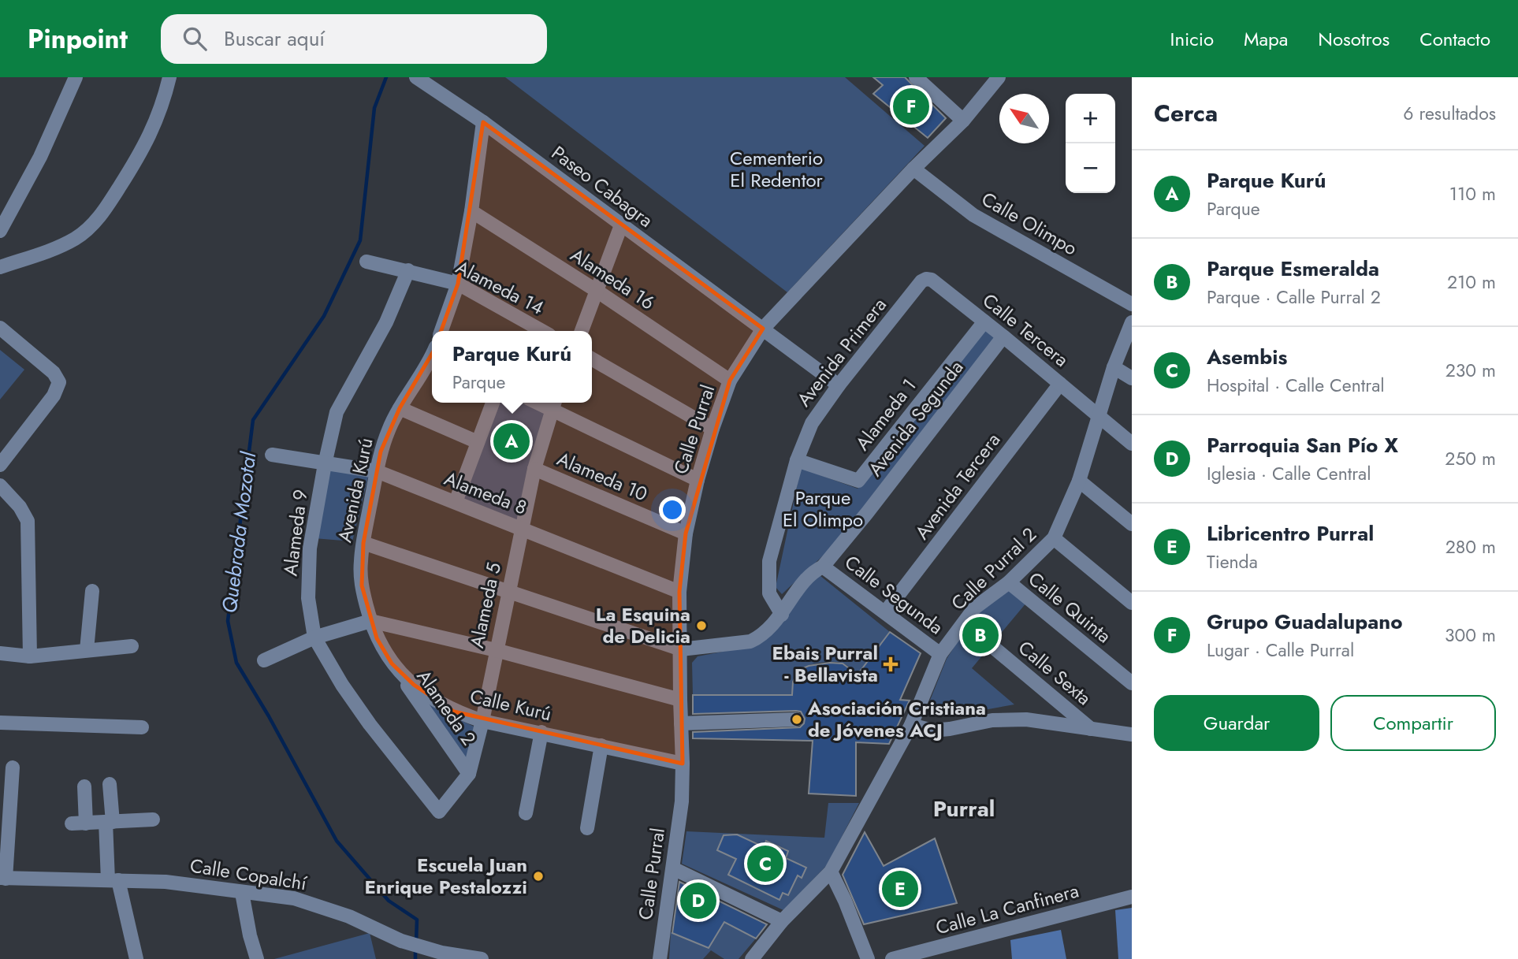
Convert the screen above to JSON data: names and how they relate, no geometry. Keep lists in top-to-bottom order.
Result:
{
  "streets": {
    "street": [
      "Paseo Cabagra",
      "Calle Olimpo",
      "Alameda 16",
      "Alameda 14",
      "Calle Tercera",
      "Avenida Primera",
      "Alameda 1",
      "Avenida Segunda",
      "Calle Purral",
      "Alameda 10",
      "Avenida Tercera",
      "Avenida Kurú",
      "Alameda 8",
      "Alameda 9",
      "Calle Purral 2",
      "Calle Segunda",
      "Alameda 5",
      "Calle Quinta",
      "Calle Sexta",
      "Calle Kurú",
      "Alameda 2",
      "Calle Copalchí",
      "Calle La Canfinera"
    ]
  },
  "crossings": [
    ["Paseo Cabagra", "Avenida Primera"],
    ["Paseo Cabagra", "Calle Purral"],
    ["Calle Olimpo", "Calle Purral"],
    ["Alameda 16", "Calle Purral"],
    ["Alameda 14", "Alameda 9"],
    ["Calle Tercera", "Avenida Primera"],
    ["Calle Tercera", "Alameda 1"],
    ["Calle Tercera", "Avenida Segunda"],
    ["Calle Tercera", "Avenida Tercera"],
    ["Calle Tercera", "Calle Purral 2"],
    ["Avenida Primera", "Alameda 1"],
    ["Avenida Primera", "Avenida Segunda"],
    ["Avenida Segunda", "Calle Purral"],
    ["Avenida Segunda", "Calle Segunda"],
    ["Calle Purral", "Alameda 10"],
    ["Calle Purral", "Alameda 8"],
    ["Calle Purral", "Calle Kurú"],
    ["Alameda 10", "Alameda 5"],
    ["Avenida Tercera", "Calle Segunda"],
    ["Avenida Kurú", "Alameda 8"],
    ["Avenida Kurú", "Calle Kurú"],
    ["Alameda 8", "Alameda 9"],
    ["Alameda 8", "Alameda 5"],
    ["Alameda 9", "Alameda 5"],
    ["Calle Purral 2", "Calle Segunda"],
    ["Calle Purral 2", "Calle Quinta"],
    ["Alameda 5", "Calle Kurú"],
    ["Alameda 5", "Alameda 2"],
    ["Calle Kurú", "Alameda 2"]
  ],
  "districts": ["Purral"],
  "water": ["Quebrada Mozotal"],
  "parks": ["Cementerio El Redentor", "Parque El Olimpo"],
  "places": {
    "other": ["La Esquina de Delicia", "Asociación Cristiana de Jóvenes ACJ", "Escuela Juan Enrique Pestalozzi"],
    "health": ["Ebais Purral - Bellavista"]
  },
  "north": "top left",
  "page": {
    "header": "Pinpoint",
    "search": "Buscar aquí",
    "nav": [
      "Inicio",
      "Mapa",
      "Nosotros",
      "Contacto"
    ],
    "heading": ["Cerca", "6 resultados"],
    "pins": [
      "F",
      "A",
      "B",
      "C",
      "E",
      "D"
    ],
    "map_buttons": ["+", "−"],
    "list": [
      {
        "mark": "A",
        "name": "Parque Kurú",
        "note": "Parque",
        "value": "110 m"
      },
      {
        "mark": "B",
        "name": "Parque Esmeralda",
        "note": "Parque · Calle Purral 2",
        "value": "210 m"
      },
      {
        "mark": "C",
        "name": "Asembis",
        "note": "Hospital · Calle Central",
        "value": "230 m"
      },
      {
        "mark": "D",
        "name": "Parroquia San Pío X",
        "note": "Iglesia · Calle Central",
        "value": "250 m"
      },
      {
        "mark": "E",
        "name": "Libricentro Purral",
        "note": "Tienda",
        "value": "280 m"
      },
      {
        "mark": "F",
        "name": "Grupo Guadalupano",
        "note": "Lugar · Calle Purral",
        "value": "300 m"
      }
    ],
    "popup": ["Parque Kurú", "Parque"],
    "buttons": ["Guardar", "Compartir"]
  }
}
